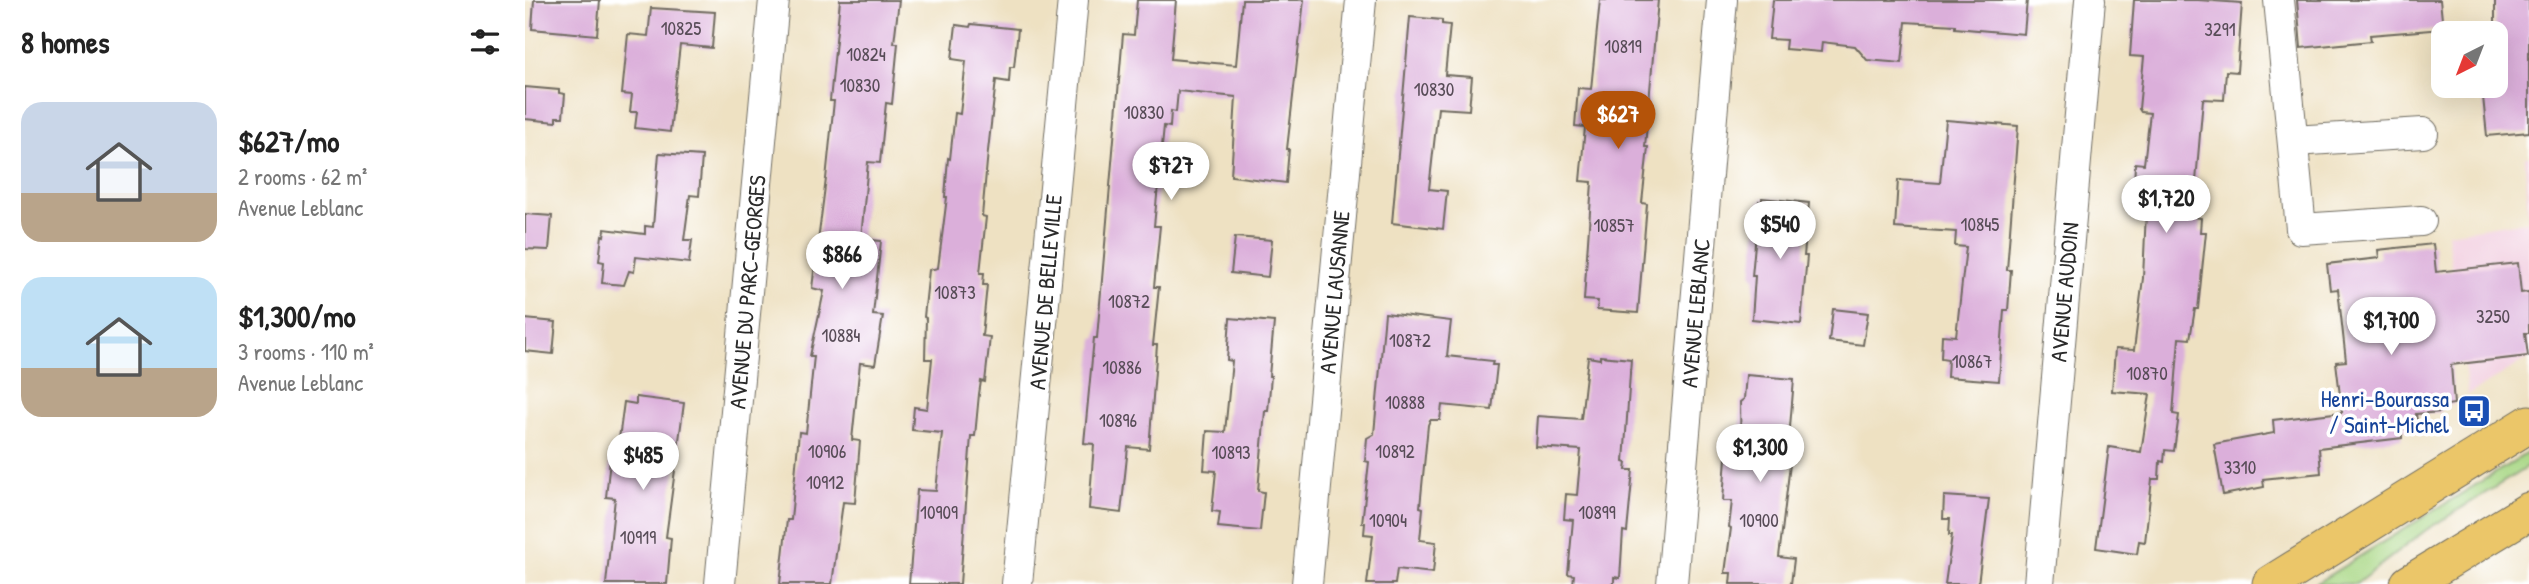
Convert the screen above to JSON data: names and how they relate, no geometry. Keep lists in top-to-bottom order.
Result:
{
  "streets": {
    "street": [
      "AVENUE DU PARC-GEORGES",
      "AVENUE DE BELLEVILLE",
      "AVENUE LAUSANNE",
      "AVENUE AUDOIN",
      "AVENUE LEBLANC"
    ]
  },
  "places": {
    "bus stop": ["Henri-Bourassa / Saint-Michel"]
  },
  "house_numbers": [
    "10825",
    "3291",
    "10819",
    "10824",
    "10830",
    "10830",
    "10830",
    "10845",
    "10857",
    "10873",
    "10872",
    "3250",
    "10884",
    "10872",
    "10867",
    "10886",
    "10870",
    "10888",
    "10896",
    "10906",
    "10892",
    "10893",
    "3310",
    "10912",
    "10909",
    "10899",
    "10904",
    "10900",
    "10919"
  ],
  "north": "bottom left",
  "page": {
    "heading": "8 homes",
    "list": [
      {
        "name": "$627/mo",
        "note": "2 rooms · 62 m² · Avenue Leblanc"
      },
      {
        "name": "$1,300/mo",
        "note": "3 rooms · 110 m² · Avenue Leblanc"
      }
    ],
    "price": [
      "$627",
      "$727",
      "$1,720",
      "$540",
      "$866",
      "$1,700",
      "$1,300",
      "$485"
    ]
  }
}
